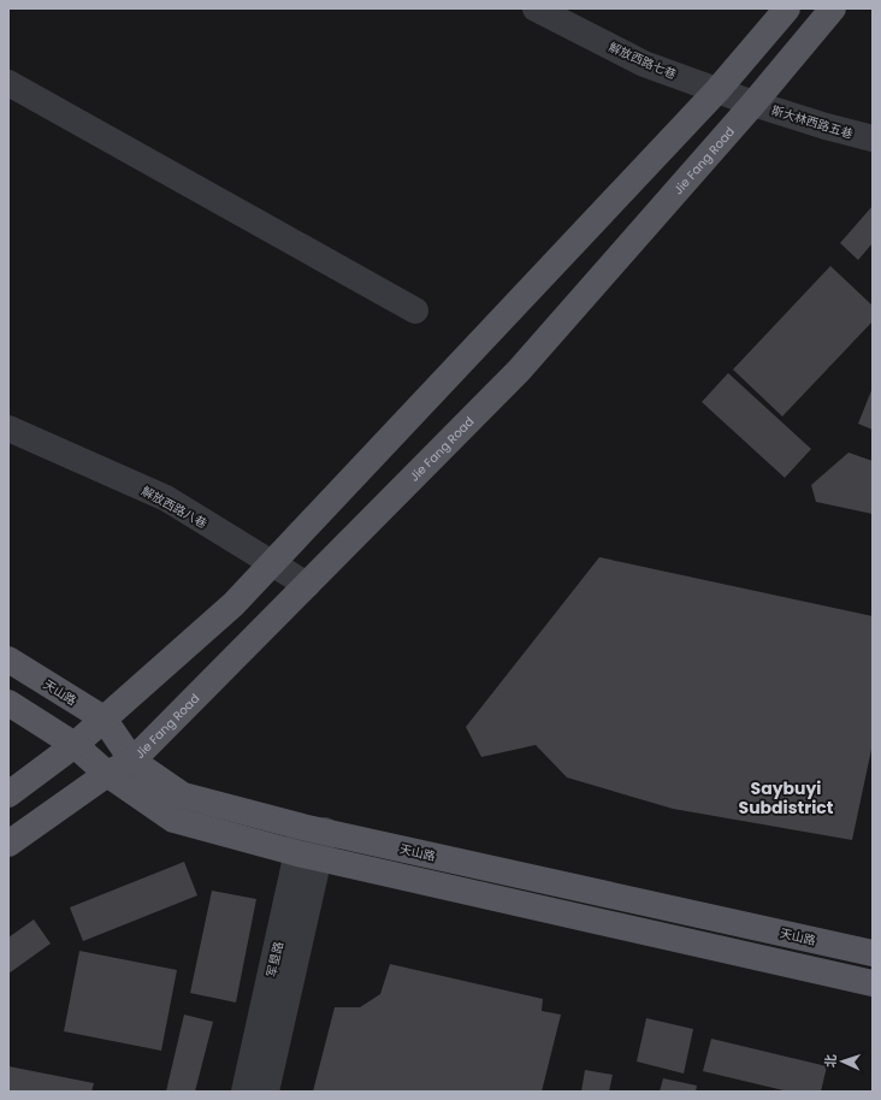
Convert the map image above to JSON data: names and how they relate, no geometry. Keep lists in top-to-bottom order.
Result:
{
  "streets": {
    "main road": ["Jie Fang Road", "天山路"],
    "street": [
      "解放西路七巷",
      "斯大林西路五巷",
      "解放西路八巷",
      "军垦路"
    ]
  },
  "crossings": [
    ["解放西路七巷", "斯大林西路五巷"],
    ["解放西路七巷", "Jie Fang Road"],
    ["斯大林西路五巷", "Jie Fang Road"],
    ["Jie Fang Road", "解放西路八巷"],
    ["Jie Fang Road", "天山路"],
    ["天山路", "军垦路"]
  ],
  "districts": ["Saybuyi Subdistrict"],
  "north": "left"
}
